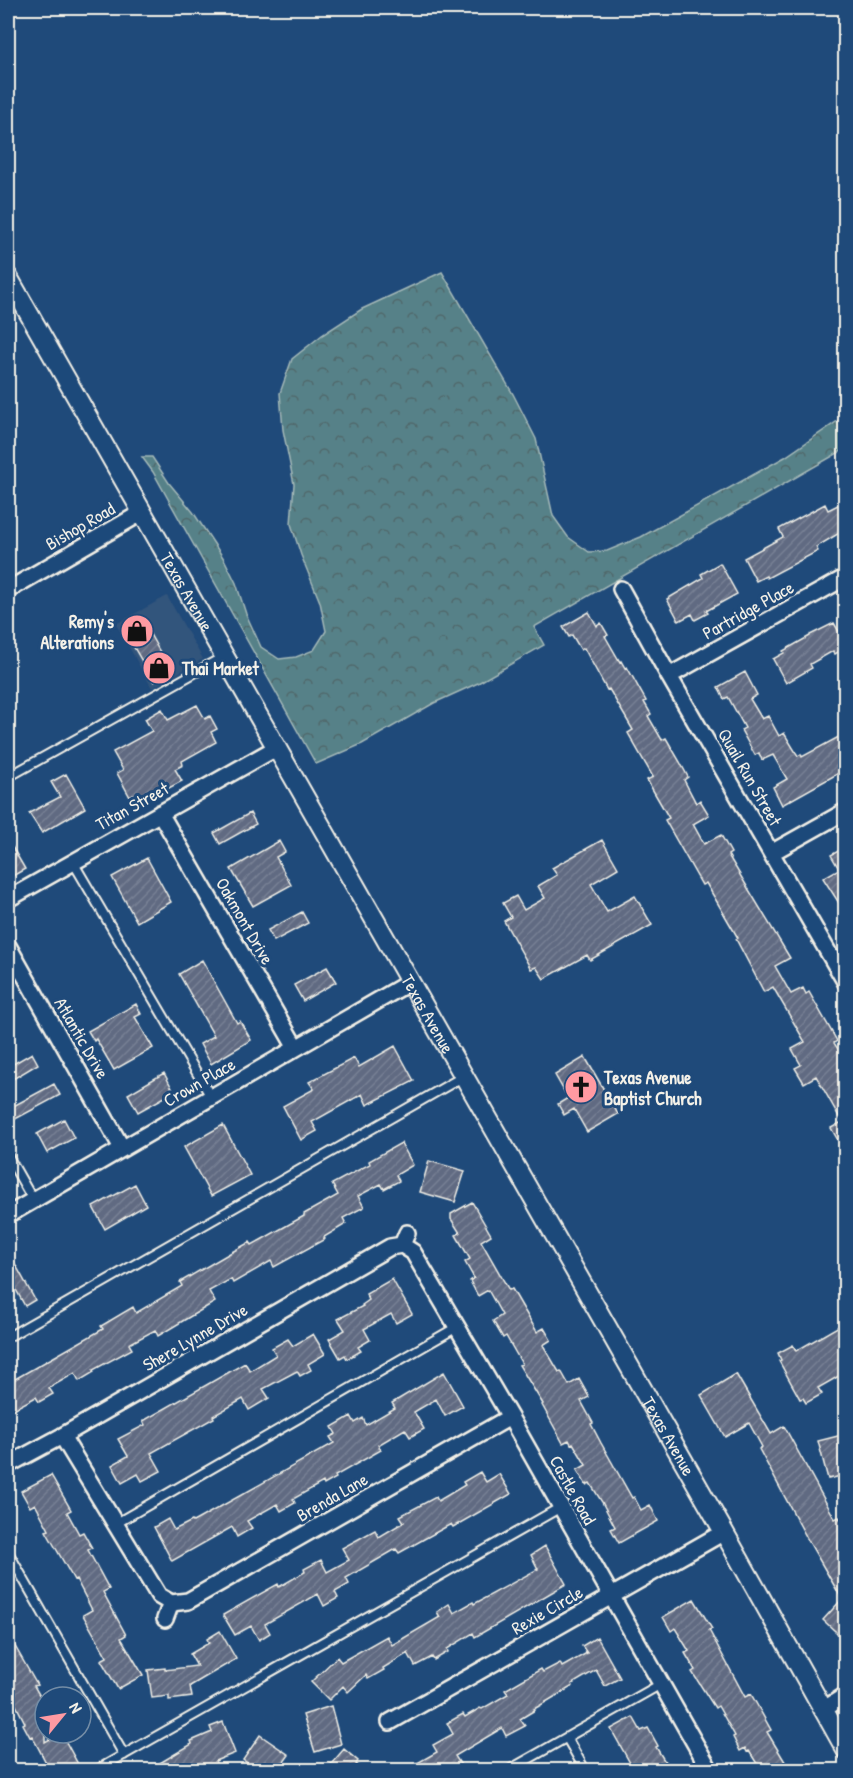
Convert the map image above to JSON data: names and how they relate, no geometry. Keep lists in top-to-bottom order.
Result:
{
  "streets": {
    "street": [
      "Bishop Road",
      "Texas Avenue",
      "Partridge Place",
      "Quail Run Street",
      "Titan Street",
      "Oakmont Drive",
      "Atlantic Drive",
      "Crown Place",
      "Shere Lynne Drive",
      "Castle Road",
      "Brenda Lane",
      "Rexie Circle"
    ]
  },
  "crossings": [
    ["Bishop Road", "Texas Avenue"],
    ["Texas Avenue", "Titan Street"],
    ["Texas Avenue", "Crown Place"],
    ["Texas Avenue", "Rexie Circle"],
    ["Partridge Place", "Quail Run Street"],
    ["Titan Street", "Oakmont Drive"],
    ["Oakmont Drive", "Crown Place"],
    ["Atlantic Drive", "Crown Place"],
    ["Shere Lynne Drive", "Castle Road"],
    ["Castle Road", "Brenda Lane"],
    ["Castle Road", "Rexie Circle"]
  ],
  "places": {
    "shop": ["Remy's Alterations", "Thai Market"],
    "church": ["Texas Avenue Baptist Church"]
  },
  "north": "top right"
}
